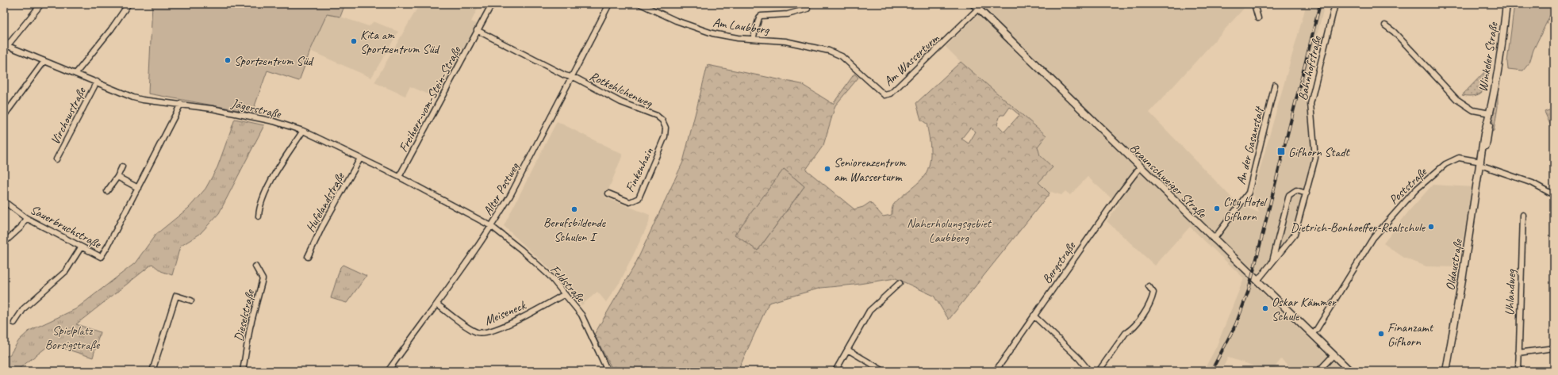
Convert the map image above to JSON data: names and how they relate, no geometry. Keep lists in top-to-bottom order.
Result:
{
  "streets": {
    "street": [
      "Am Laubberg",
      "Winkeler Straße",
      "Am Wasserturm",
      "Bahnhofstraße",
      "Rotkehlchenweg",
      "Freiherr-vom-Stein-Straße",
      "Jägerstraße",
      "Virchowstraße",
      "An der Gasanstalt",
      "Finkenhain",
      "Braunschweiger Straße",
      "Poststraße",
      "Alter Postweg",
      "Hufelandstraße",
      "Sauerbruchstraße",
      "Bergstraße",
      "Oldaustraße",
      "Feldstraße",
      "Uhlandweg",
      "Meiseneck",
      "Dieselstraße"
    ]
  },
  "crossings": [
    ["Am Laubberg", "Am Wasserturm"],
    ["Winkeler Straße", "Oldaustraße"],
    ["Am Wasserturm", "Braunschweiger Straße"],
    ["Bahnhofstraße", "Braunschweiger Straße"],
    ["Rotkehlchenweg", "Finkenhain"],
    ["Rotkehlchenweg", "Alter Postweg"],
    ["Freiherr-vom-Stein-Straße", "Jägerstraße"],
    ["Jägerstraße", "Virchowstraße"],
    ["Jägerstraße", "Alter Postweg"],
    ["Jägerstraße", "Hufelandstraße"],
    ["Jägerstraße", "Sauerbruchstraße"],
    ["Jägerstraße", "Feldstraße"],
    ["An der Gasanstalt", "Braunschweiger Straße"],
    ["Braunschweiger Straße", "Poststraße"],
    ["Braunschweiger Straße", "Bergstraße"],
    ["Poststraße", "Oldaustraße"],
    ["Alter Postweg", "Feldstraße"],
    ["Alter Postweg", "Meiseneck"],
    ["Feldstraße", "Meiseneck"]
  ],
  "parks": ["Naherholungsgebiet Laubberg", "Spielplatz Borsigstraße"],
  "places": {
    "other": [
      "Kita am Sportzentrum Süd",
      "Sportzentrum Süd",
      "Seniorenzentrum am Wasserturm",
      "City Hotel Gifhorn",
      "Berufsbildende Schulen I",
      "Dietrich-Bonhoeffer-Realschule",
      "Oskar Kämmer Schule",
      "Finanzamt Gifhorn"
    ],
    "transit": ["Gifhorn Stadt"]
  }
}
